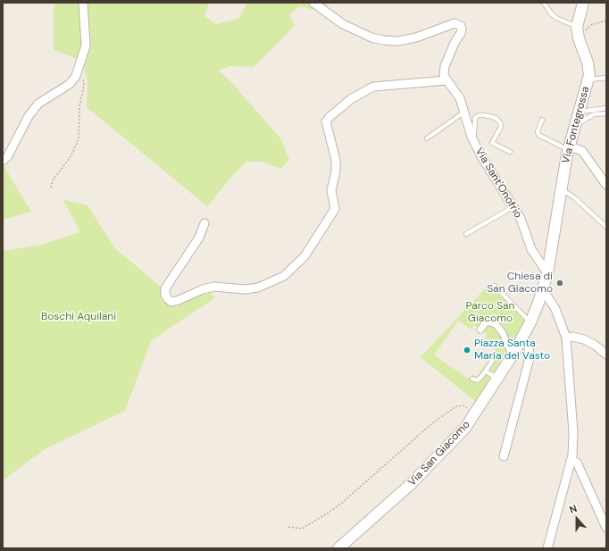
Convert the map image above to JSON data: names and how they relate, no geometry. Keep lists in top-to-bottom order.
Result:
{
  "streets": {
    "street": ["Via Fontegrossa", "Via Sant'Onofrio", "Via San Giacomo"]
  },
  "crossings": [
    ["Via Fontegrossa", "Via Sant'Onofrio"],
    ["Via Fontegrossa", "Via San Giacomo"],
    ["Via Sant'Onofrio", "Via San Giacomo"]
  ],
  "parks": ["Parco San Giacomo", "Boschi Aquilani"],
  "places": ["Chiesa di San Giacomo", "Piazza Santa Maria del Vasto"],
  "north": "top"
}
